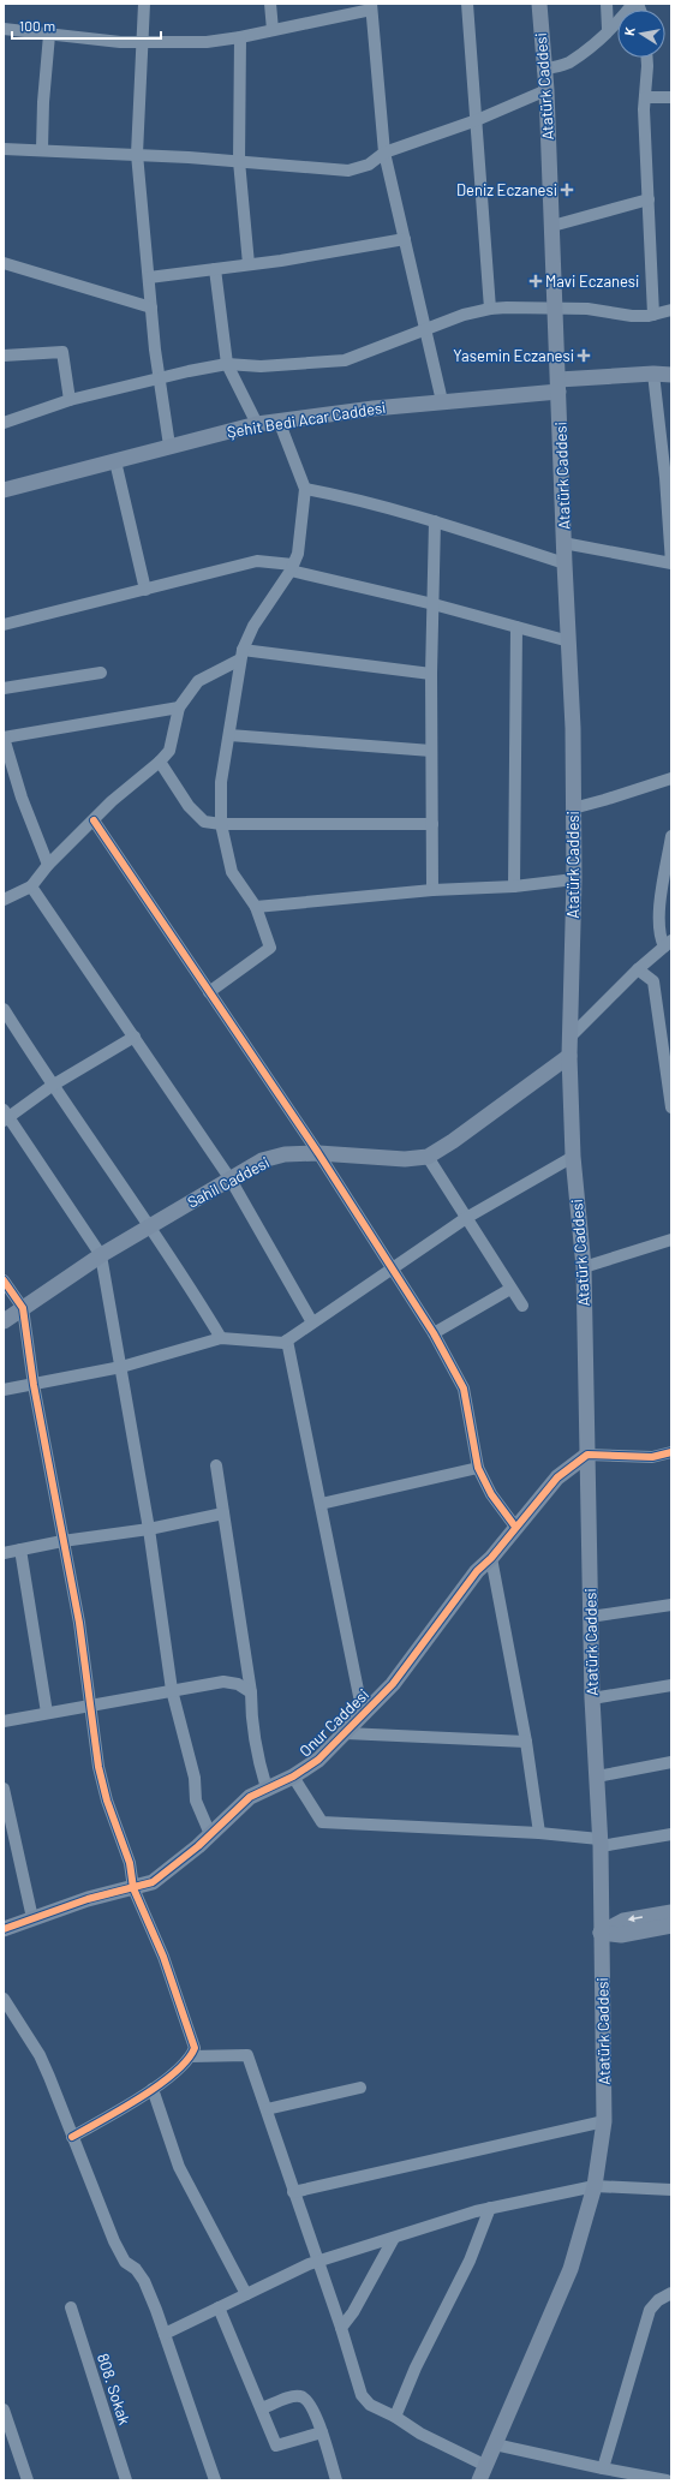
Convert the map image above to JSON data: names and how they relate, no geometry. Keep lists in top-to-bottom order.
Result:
{
  "streets": {
    "main road": [
      "Atatürk Caddesi",
      "Şehit Bedi Acar Caddesi",
      "Sahil Caddesi",
      "Onur Caddesi"
    ],
    "street": ["808. Sokak"]
  },
  "crossings": [
    ["Atatürk Caddesi", "Şehit Bedi Acar Caddesi"],
    ["Atatürk Caddesi", "Sahil Caddesi"],
    ["Atatürk Caddesi", "Onur Caddesi"]
  ],
  "places": {
    "health": ["Deniz Eczanesi", "Mavi Eczanesi", "Yasemin Eczanesi"]
  },
  "scale_bar": "100 m",
  "north": "left"
}
